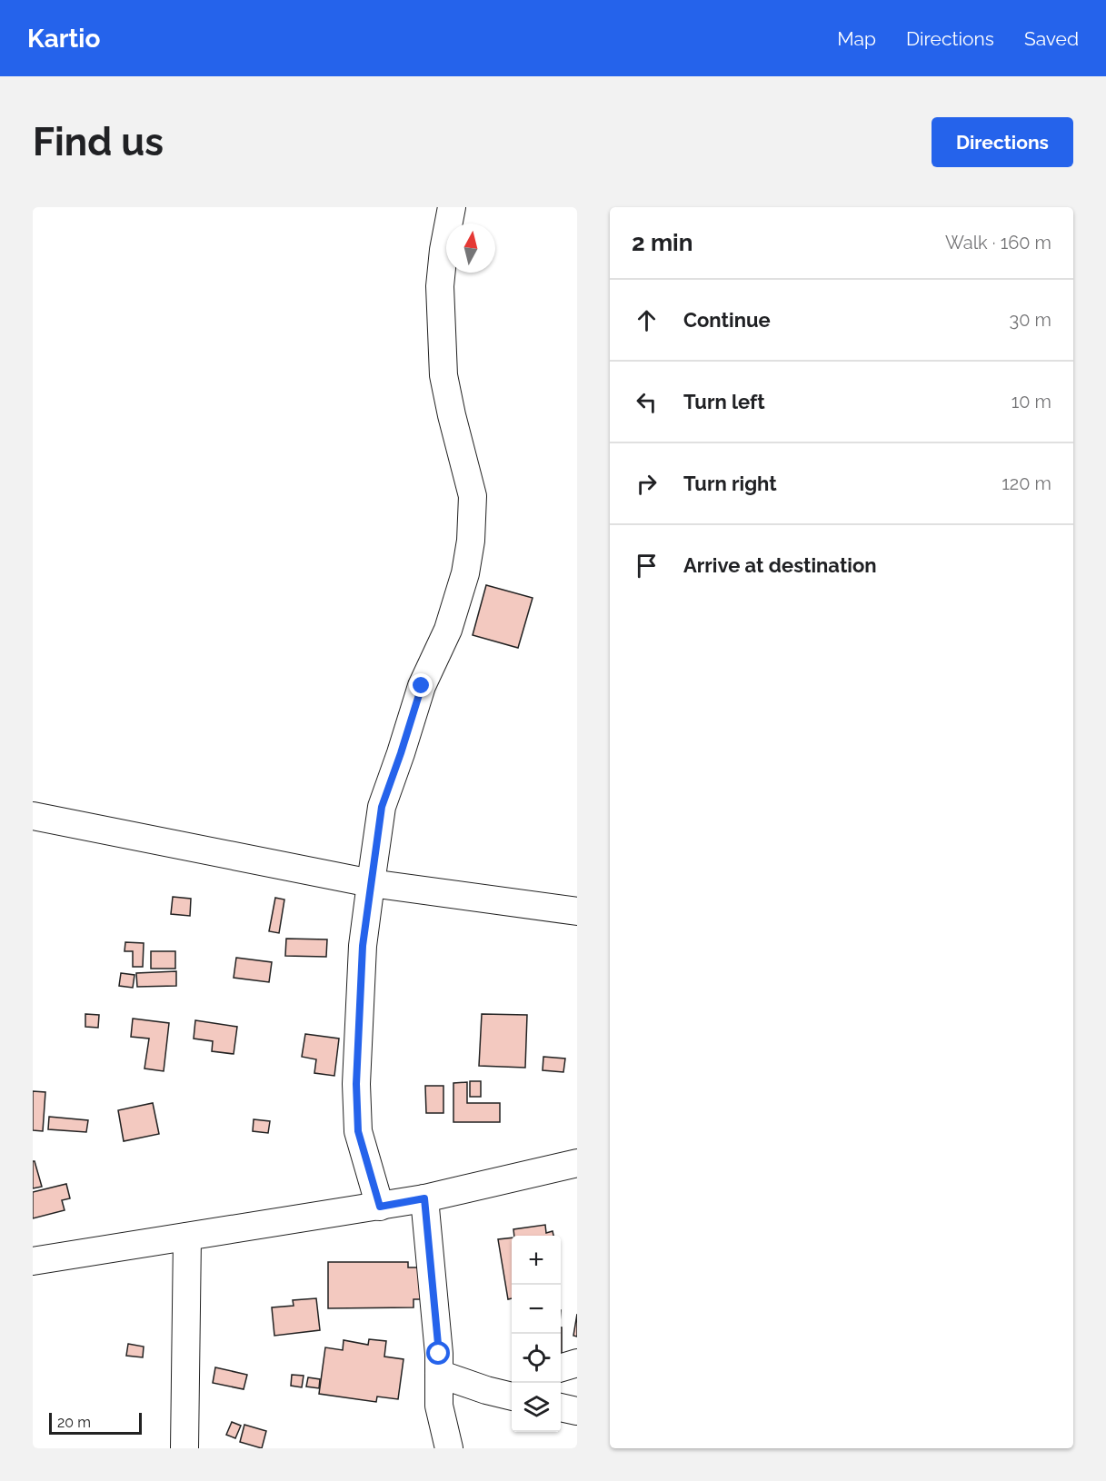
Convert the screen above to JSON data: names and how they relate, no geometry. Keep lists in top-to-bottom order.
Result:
{
  "scale_bar": "20 m",
  "north": "top",
  "page": {
    "header": "Kartio",
    "nav": ["Map", "Directions", "Saved"],
    "buttons": "Directions",
    "title": "Find us",
    "heading": ["2 min", "Walk · 160 m"],
    "list": [
      ["Continue", "30 m"],
      ["Turn left", "10 m"],
      ["Turn right", "120 m"],
      "Arrive at destination"
    ],
    "map_buttons": ["+", "−"],
    "scale": "20 m"
  }
}
